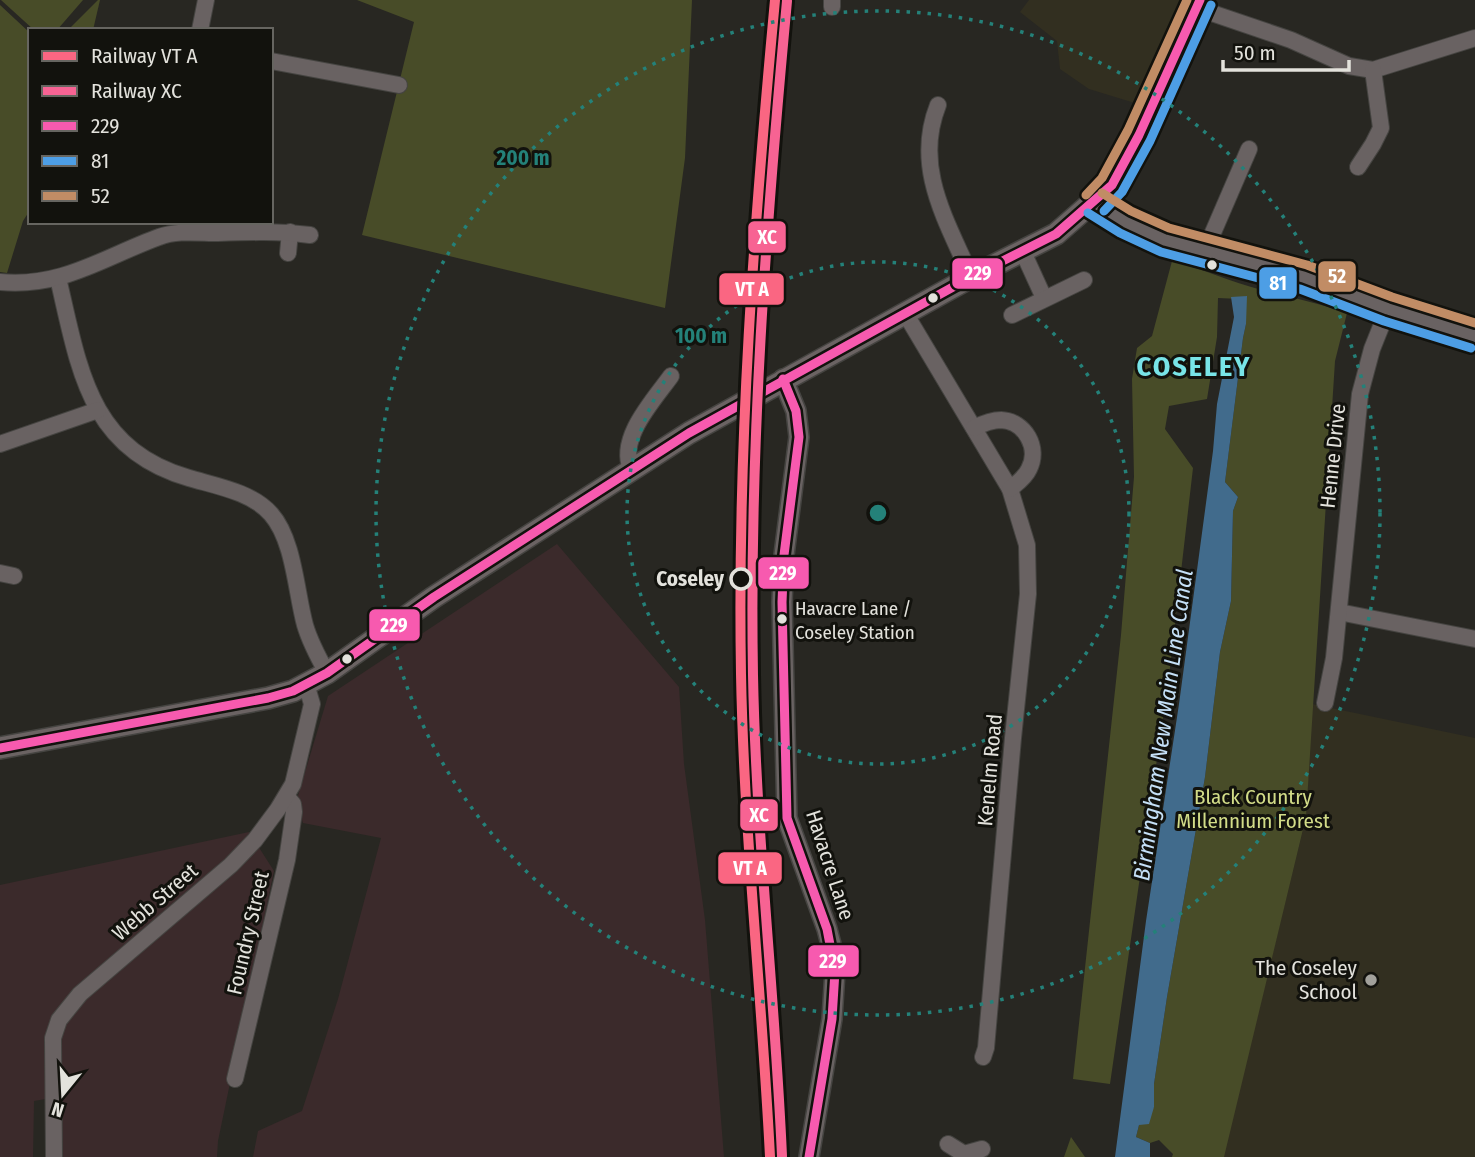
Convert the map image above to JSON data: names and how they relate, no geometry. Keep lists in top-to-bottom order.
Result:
{
  "streets": {
    "street": [
      "Henne Drive",
      "Kenelm Road",
      "Havacre Lane",
      "Webb Street",
      "Foundry Street"
    ]
  },
  "crossings": [
    ["Webb Street", "Foundry Street"]
  ],
  "districts": ["COSELEY"],
  "water": ["Birmingham New Main Line Canal"],
  "parks": ["Black Country Millennium Forest"],
  "places": ["Coseley", "Havacre Lane / Coseley Station", "The Coseley School"],
  "lines": [
    "transit line 229",
    "transit line 52",
    "rail line XC",
    "transit line 81"
  ],
  "legend": [
    "Railway VT A",
    "Railway XC",
    "229",
    "81",
    "52"
  ],
  "scale_bar": "50 m",
  "north": "bottom",
  "rings": ["200 m", "100 m"]
}
